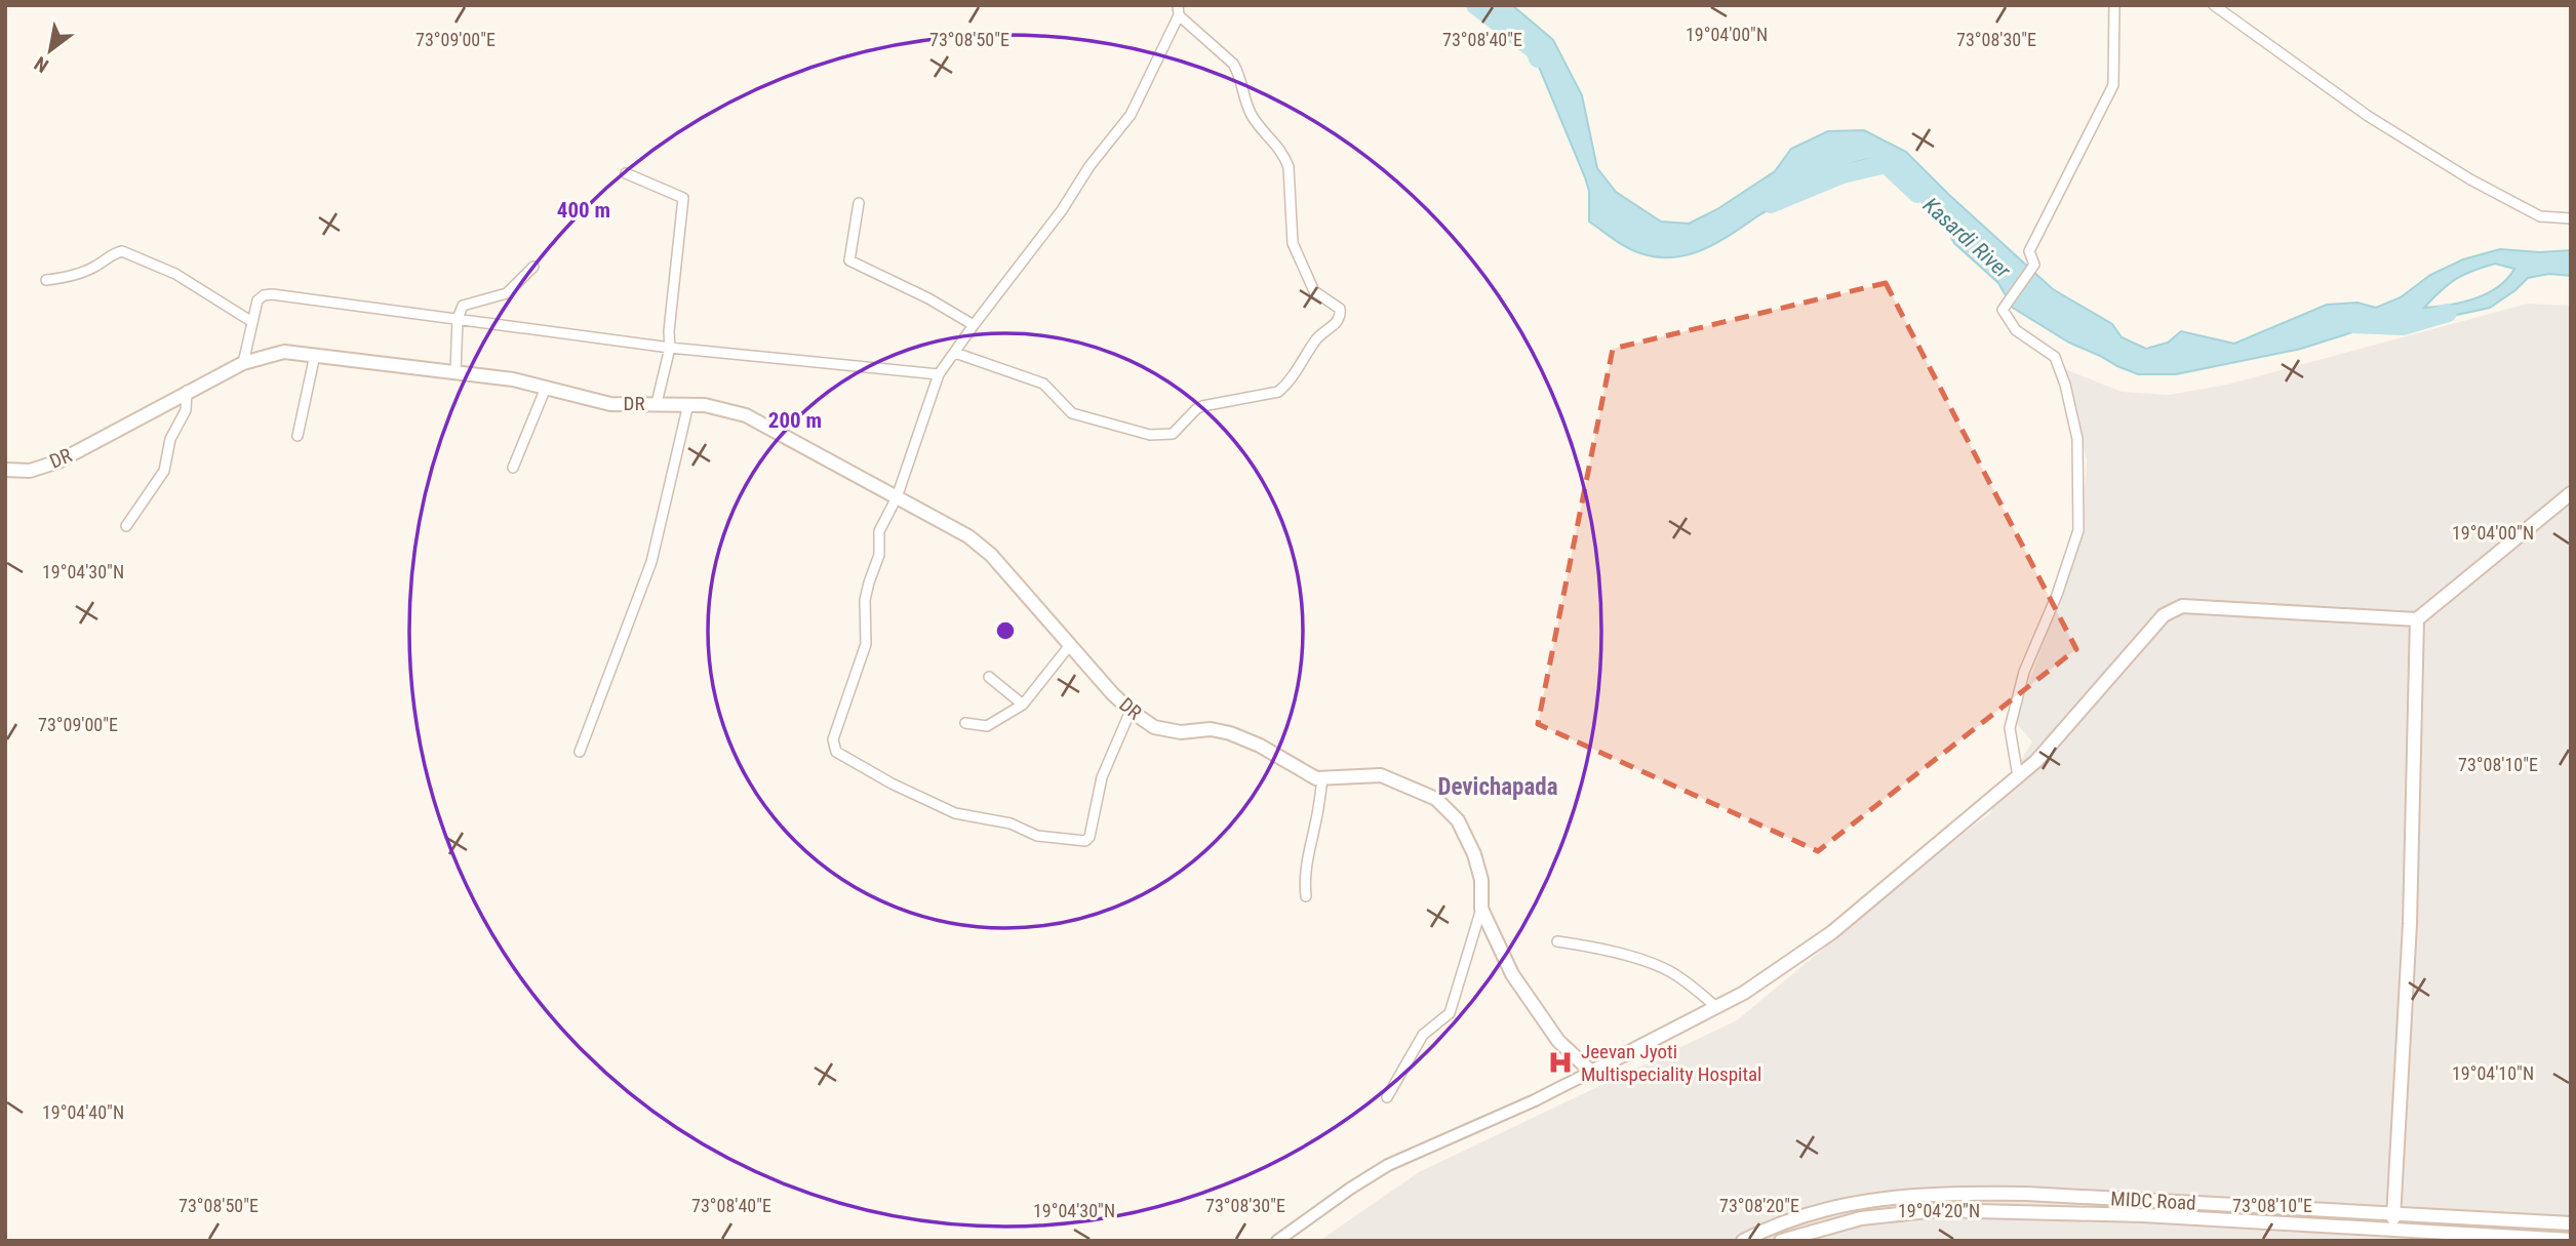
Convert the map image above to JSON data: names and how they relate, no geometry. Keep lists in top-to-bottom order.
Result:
{
  "streets": {
    "main road": ["DR", "MIDC Road"]
  },
  "districts": ["Devichapada"],
  "water": ["Kasardi River"],
  "places": {
    "hospital": ["Jeevan Jyoti Multispeciality Hospital"]
  },
  "north": "bottom left",
  "coordinates": [
    "19°04'00\"N",
    "73°09'00\"E",
    "73°08'50\"E",
    "73°08'40\"E",
    "73°08'30\"E",
    "19°04'30\"N",
    "73°08'10\"E",
    "19°04'10\"N",
    "19°04'40\"N",
    "73°08'20\"E",
    "19°04'20\"N"
  ],
  "rings": ["400 m", "200 m"]
}
